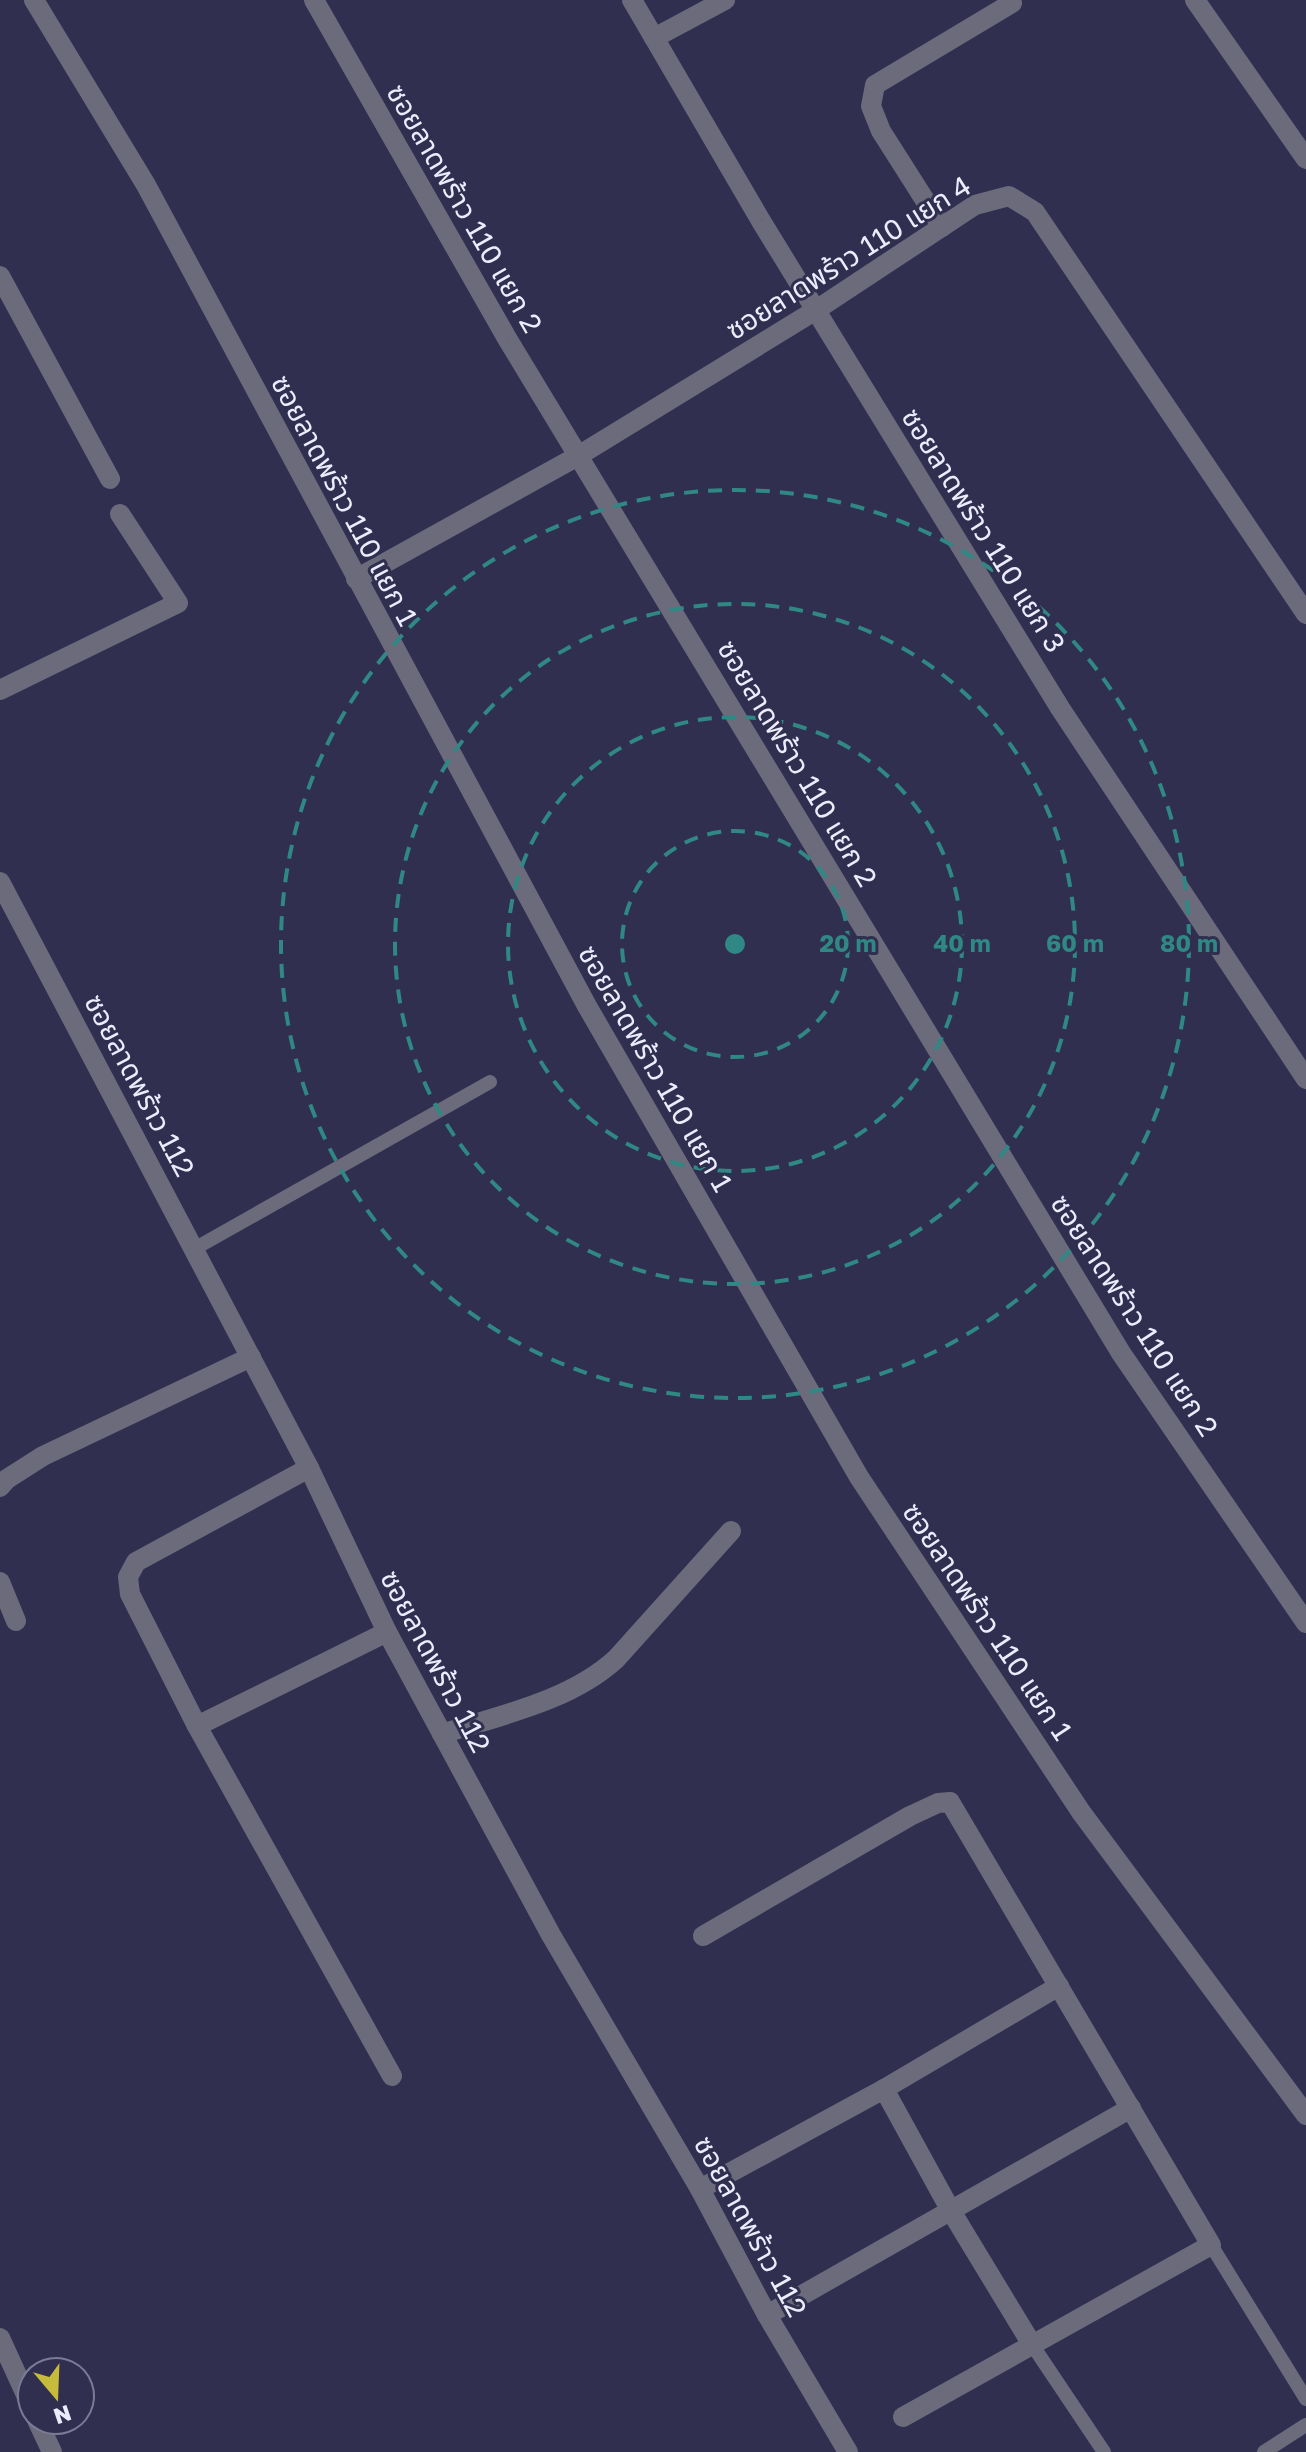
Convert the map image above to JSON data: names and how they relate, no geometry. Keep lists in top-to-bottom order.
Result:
{
  "streets": {
    "street": [
      "ซอยลาดพร้าว 110 แยก 2",
      "ซอยลาดพร้าว 110 แยก 4",
      "ซอยลาดพร้าว 110 แยก 1",
      "ซอยลาดพร้าว 110 แยก 3",
      "ซอยลาดพร้าว 112"
    ]
  },
  "crossings": [
    ["ซอยลาดพร้าว 110 แยก 2", "ซอยลาดพร้าว 110 แยก 4"],
    ["ซอยลาดพร้าว 110 แยก 4", "ซอยลาดพร้าว 110 แยก 1"],
    ["ซอยลาดพร้าว 110 แยก 4", "ซอยลาดพร้าว 110 แยก 3"]
  ],
  "north": "bottom",
  "rings": [
    "20 m",
    "40 m",
    "60 m",
    "80 m"
  ]
}
